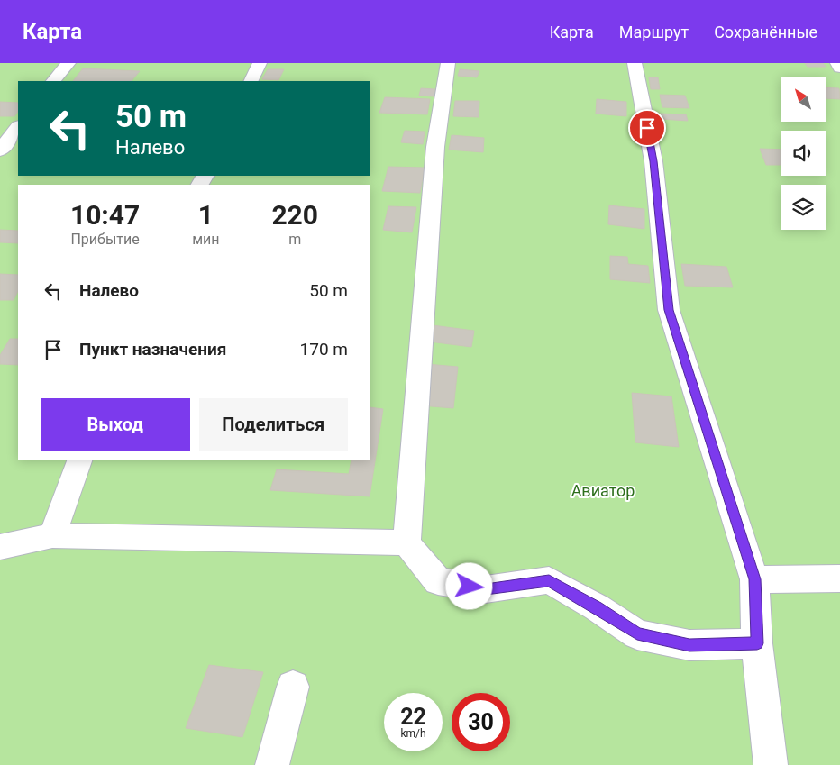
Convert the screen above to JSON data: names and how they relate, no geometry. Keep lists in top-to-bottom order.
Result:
{
  "parks": ["Авиатор"],
  "north": "top left",
  "page": {
    "header": "Карта",
    "nav": ["Карта", "Маршрут", "Сохранённые"],
    "turn": ["50 m", "Налево"],
    "eta": [
      "10:47",
      "Прибытие",
      "1",
      "мин",
      "220",
      "m"
    ],
    "list": [
      {
        "name": "Налево",
        "value": "50 m"
      },
      {
        "name": "Пункт назначения",
        "value": "170 m"
      }
    ],
    "buttons": ["Выход", "Поделиться"],
    "speed": "22 km/h",
    "limit": "30"
  }
}
